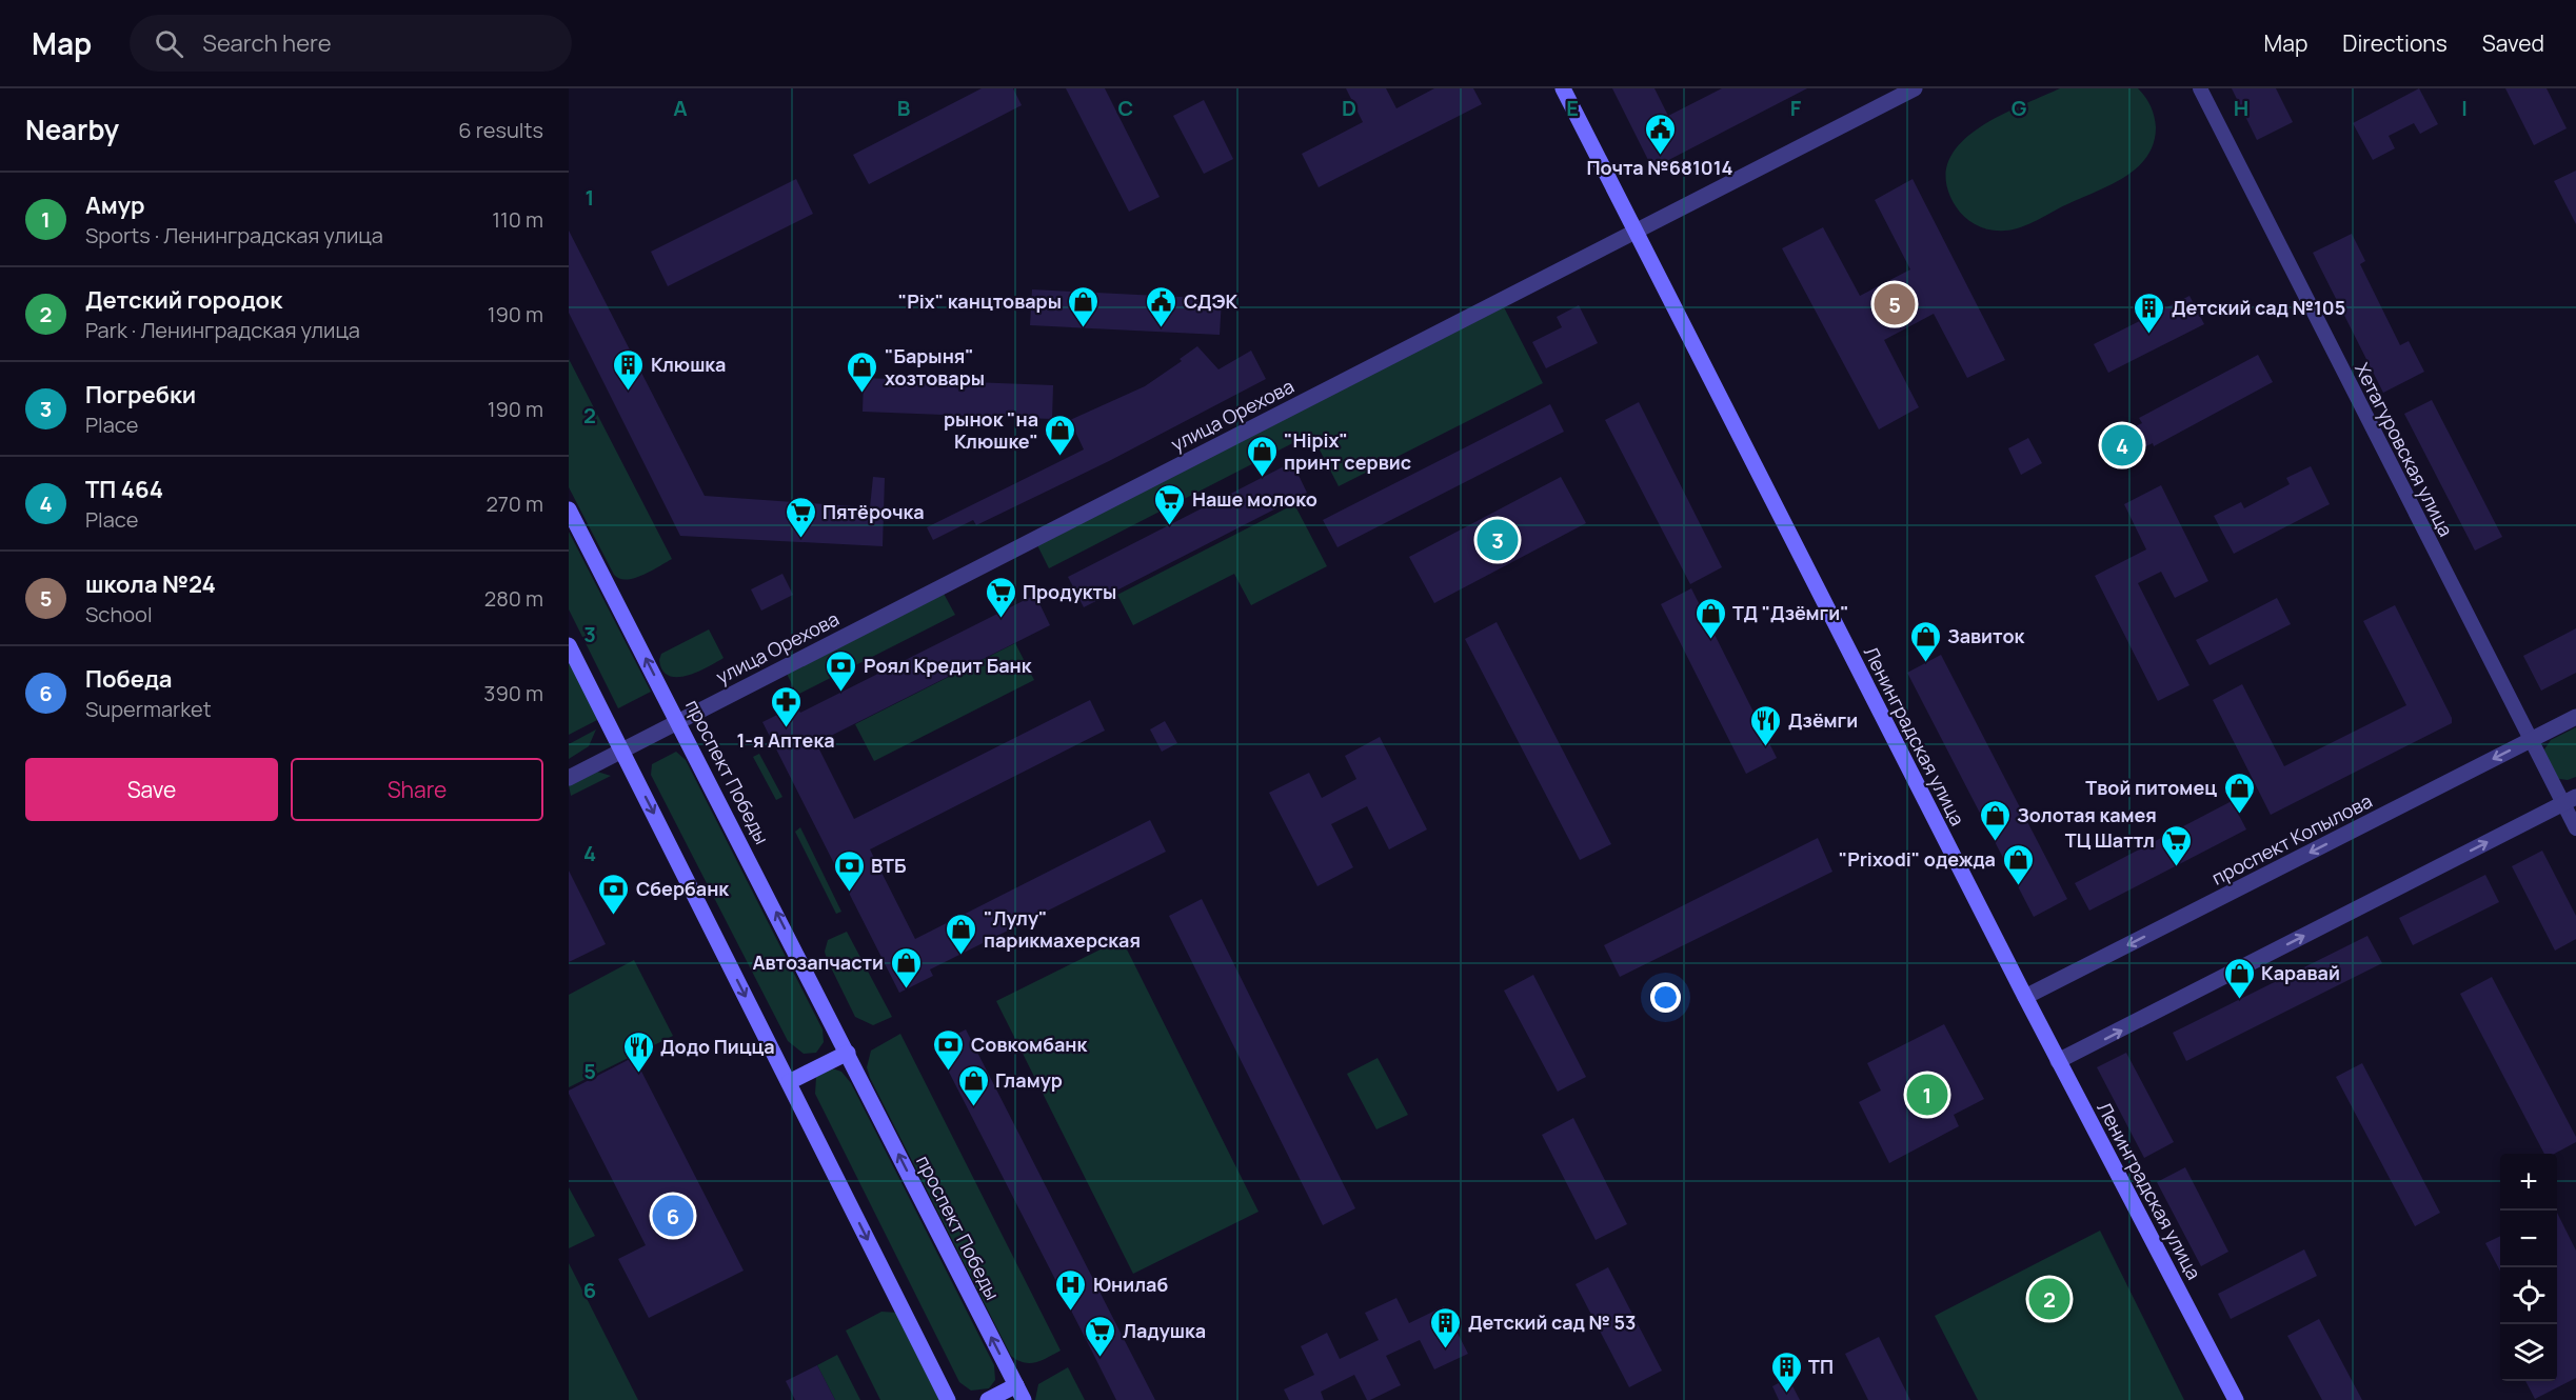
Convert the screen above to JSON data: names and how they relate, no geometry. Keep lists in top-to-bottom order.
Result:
{
  "streets": {
    "main road": ["Ленинградская улица", "проспект Победы"],
    "street": ["улица Орехова", "Хетагуровская улица", "проспект Копылова"]
  },
  "crossings": [
    ["улица Орехова", "Ленинградская улица"],
    ["улица Орехова", "проспект Победы"],
    ["Хетагуровская улица", "проспект Копылова"],
    ["Ленинградская улица", "проспект Копылова"]
  ],
  "places": {
    "public building": ["Почта №681014", "СДЭК"],
    "shop": [
      "\"Pix\" канцтовары",
      "\"Барыня\" хозтовары",
      "рынок \"на Клюшке\"",
      "\"Hipix\" принт сервис",
      "ТД \"Дзёмги\"",
      "Завиток",
      "Твой питомец",
      "Золотая камея",
      "\"Prixodi\" одежда",
      "\"Лулу\" парикмахерская",
      "Автозапчасти",
      "Каравай",
      "Гламур"
    ],
    "building": [
      "Детский сад №105",
      "Клюшка",
      "Детский сад № 53",
      "ТП"
    ],
    "supermarket": [
      "Наше молоко",
      "Пятёрочка",
      "Продукты",
      "ТЦ Шаттл",
      "Ладушка"
    ],
    "bank": [
      "Роял Кредит Банк",
      "ВТБ",
      "Сбербанк",
      "Совкомбанк"
    ],
    "pharmacy": ["1-я Аптека"],
    "restaurant": ["Дзёмги", "Додо Пицца"],
    "hospital": ["Юнилаб"]
  },
  "page": {
    "header": "Map",
    "search": "Search here",
    "nav": ["Map", "Directions", "Saved"],
    "heading": ["Nearby", "6 results"],
    "list": [
      {
        "mark": "1",
        "name": "Амур",
        "note": "Sports · Ленинградская улица",
        "value": "110 m"
      },
      {
        "mark": "2",
        "name": "Детский городок",
        "note": "Park · Ленинградская улица",
        "value": "190 m"
      },
      {
        "mark": "3",
        "name": "Погребки",
        "note": "Place",
        "value": "190 m"
      },
      {
        "mark": "4",
        "name": "ТП 464",
        "note": "Place",
        "value": "270 m"
      },
      {
        "mark": "5",
        "name": "школа №24",
        "note": "School",
        "value": "280 m"
      },
      {
        "mark": "6",
        "name": "Победа",
        "note": "Supermarket",
        "value": "390 m"
      }
    ],
    "pins": [
      "5",
      "4",
      "3",
      "1",
      "6",
      "2"
    ],
    "buttons": ["Save", "Share"],
    "map_buttons": ["+", "−"]
  },
  "grid": {
    "columns": [
      "A",
      "B",
      "C",
      "D",
      "E",
      "F",
      "G",
      "H",
      "I"
    ],
    "rows": [
      "1",
      "2",
      "3",
      "4",
      "5",
      "6"
    ]
  }
}
